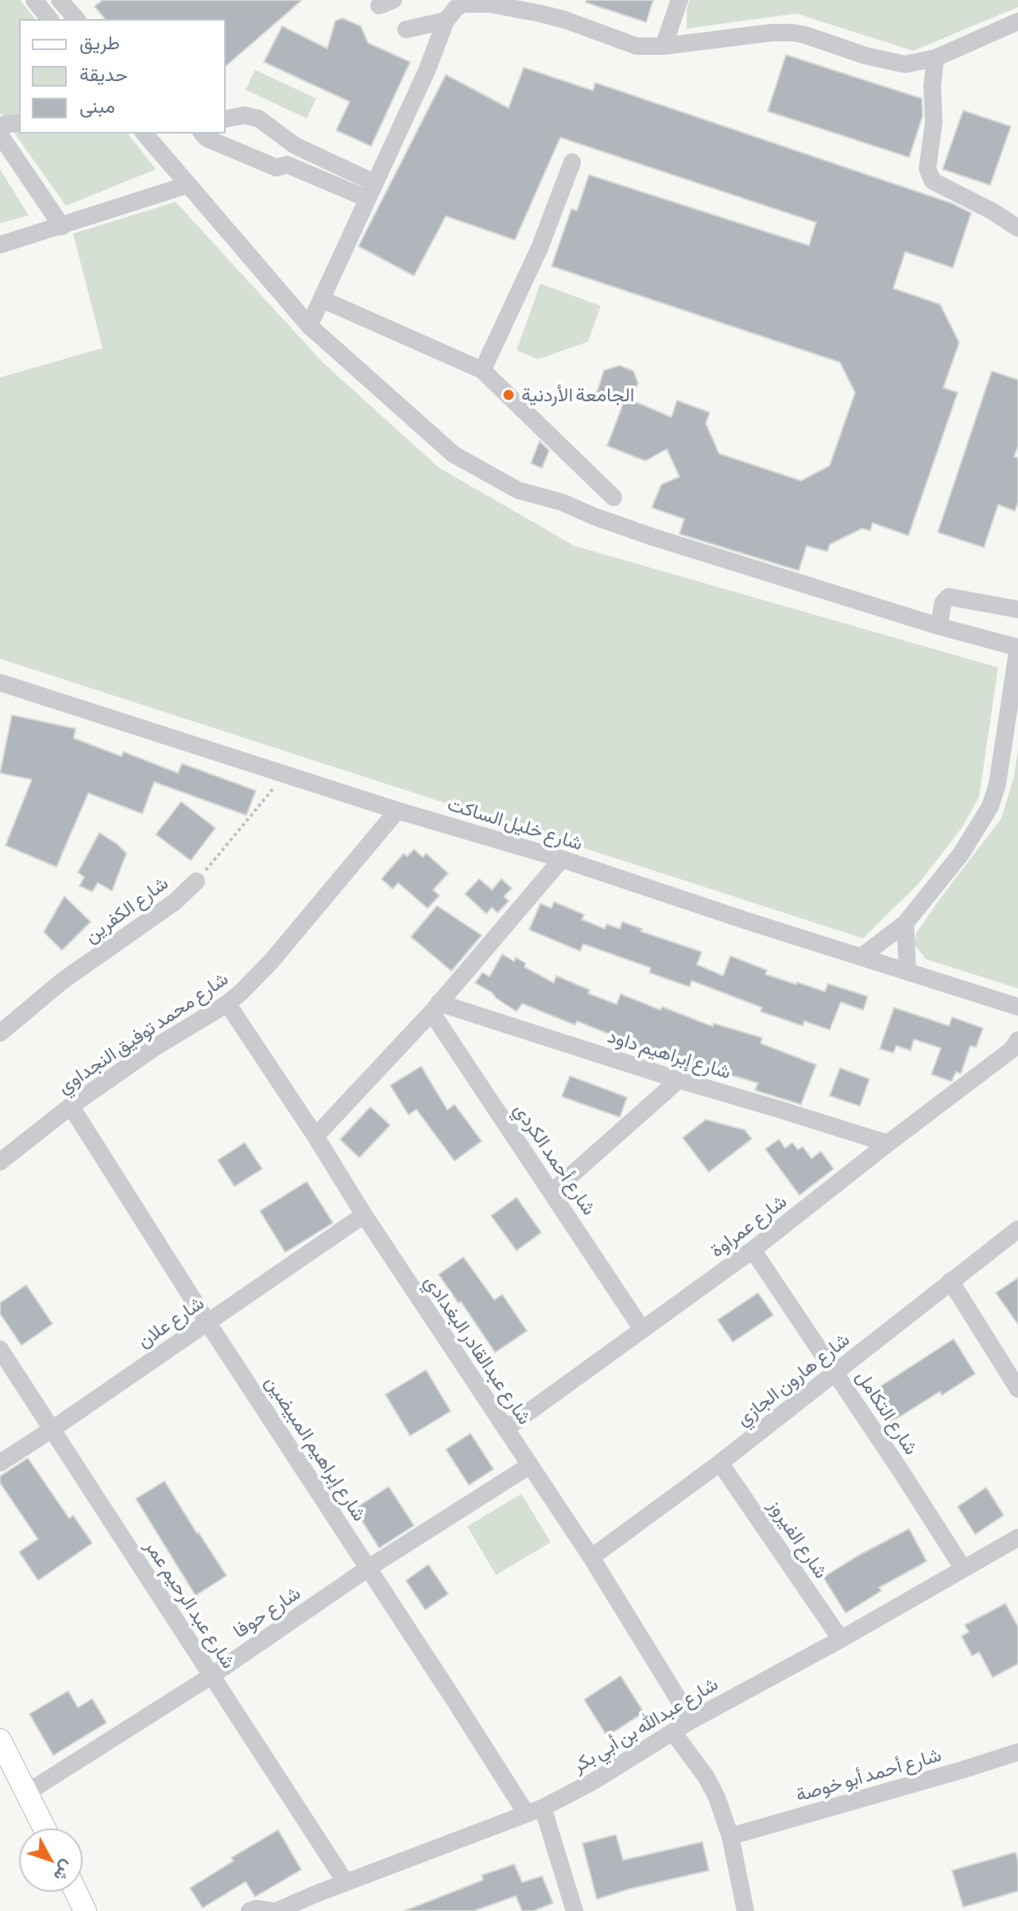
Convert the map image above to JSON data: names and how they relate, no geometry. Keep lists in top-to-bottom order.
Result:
{
  "streets": {
    "street": [
      "شارع خليل الساكت",
      "شارع الكفرين",
      "شارع محمد توفيق النجداوي",
      "شارع إبراهيم داود",
      "شارع أحمد الكردي",
      "شارع عمراوة",
      "شارع علان",
      "شارع عبدالقادر البغدادي",
      "شارع هارون الجازي",
      "شارع التكامل",
      "شارع إبراهيم المبيضين",
      "شارع الفيروز",
      "شارع عبد الرحيم عمر",
      "شارع حوفا",
      "شارع عبدالله بن أبي بكر",
      "شارع أحمد أبو خوصة"
    ]
  },
  "crossings": [
    ["شارع خليل الساكت", "شارع الكفرين"],
    ["شارع خليل الساكت", "شارع محمد توفيق النجداوي"],
    ["شارع محمد توفيق النجداوي", "شارع عبدالقادر البغدادي"],
    ["شارع محمد توفيق النجداوي", "شارع إبراهيم المبيضين"],
    ["شارع إبراهيم داود", "شارع أحمد الكردي"],
    ["شارع إبراهيم داود", "شارع عمراوة"],
    ["شارع أحمد الكردي", "شارع عمراوة"],
    ["شارع عمراوة", "شارع عبدالقادر البغدادي"],
    ["شارع عمراوة", "شارع التكامل"],
    ["شارع علان", "شارع عبدالقادر البغدادي"],
    ["شارع علان", "شارع إبراهيم المبيضين"],
    ["شارع علان", "شارع عبد الرحيم عمر"],
    ["شارع عبدالقادر البغدادي", "شارع هارون الجازي"],
    ["شارع عبدالقادر البغدادي", "شارع حوفا"],
    ["شارع عبدالقادر البغدادي", "شارع عبدالله بن أبي بكر"],
    ["شارع هارون الجازي", "شارع التكامل"],
    ["شارع هارون الجازي", "شارع الفيروز"],
    ["شارع التكامل", "شارع عبدالله بن أبي بكر"],
    ["شارع إبراهيم المبيضين", "شارع حوفا"],
    ["شارع إبراهيم المبيضين", "شارع عبدالله بن أبي بكر"],
    ["شارع الفيروز", "شارع عبدالله بن أبي بكر"],
    ["شارع عبد الرحيم عمر", "شارع حوفا"],
    ["شارع عبد الرحيم عمر", "شارع عبدالله بن أبي بكر"]
  ],
  "places": ["الجامعة الأردنية"],
  "legend": ["طريق", "حديقة", "مبنى"],
  "north": "bottom right"
}
